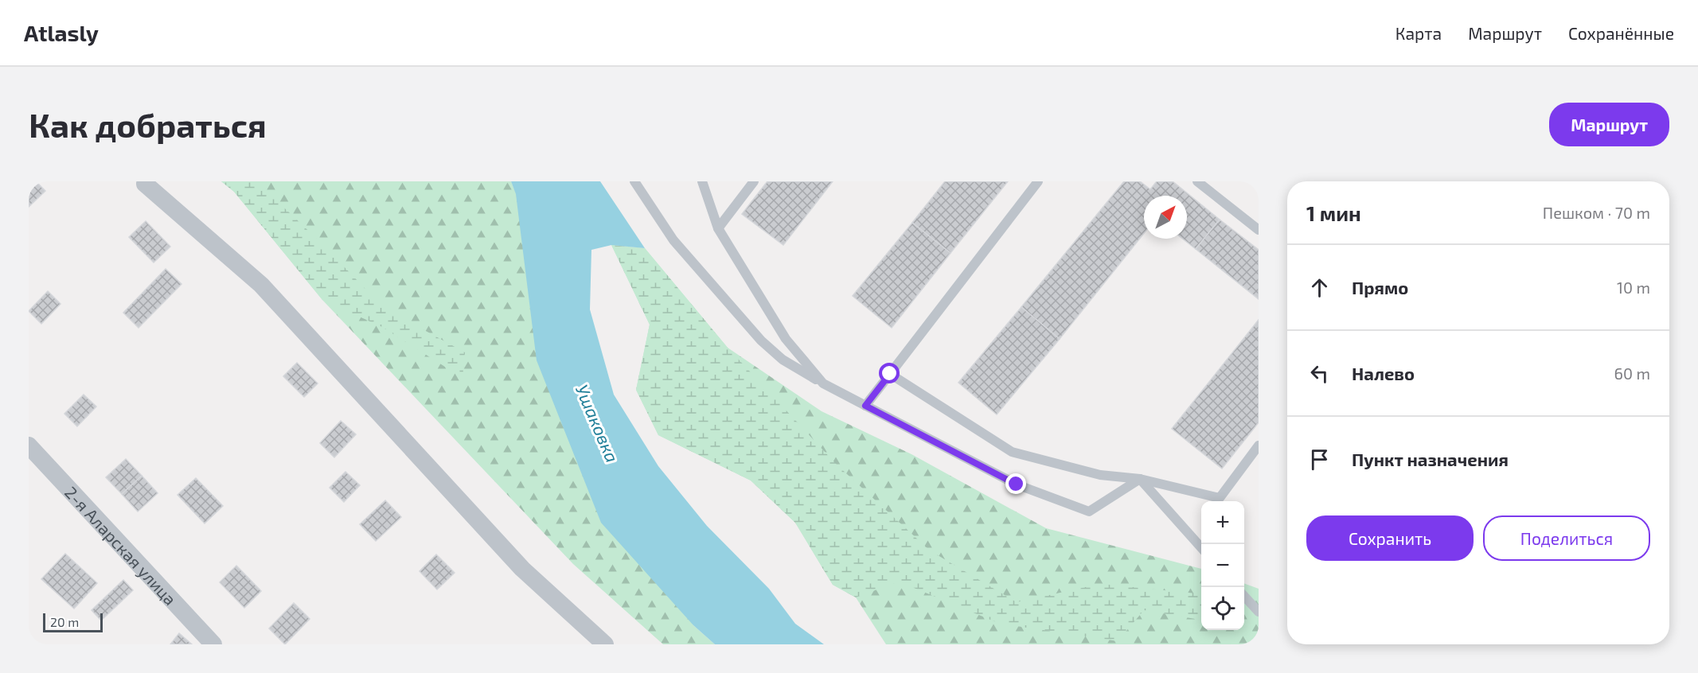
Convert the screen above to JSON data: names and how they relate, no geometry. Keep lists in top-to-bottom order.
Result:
{
  "streets": {
    "street": ["2-я Аларская улица"]
  },
  "water": ["Ушаковка"],
  "scale_bar": "20 m",
  "north": "top right",
  "page": {
    "header": "Atlasly",
    "nav": ["Карта", "Маршрут", "Сохранённые"],
    "buttons": [
      "Маршрут",
      ["Сохранить", "Поделиться"]
    ],
    "title": "Как добраться",
    "heading": ["1 мин", "Пешком · 70 m"],
    "list": [
      ["Прямо", "10 m"],
      ["Налево", "60 m"],
      "Пункт назначения"
    ],
    "map_buttons": ["+", "−"],
    "scale": "20 m"
  }
}
